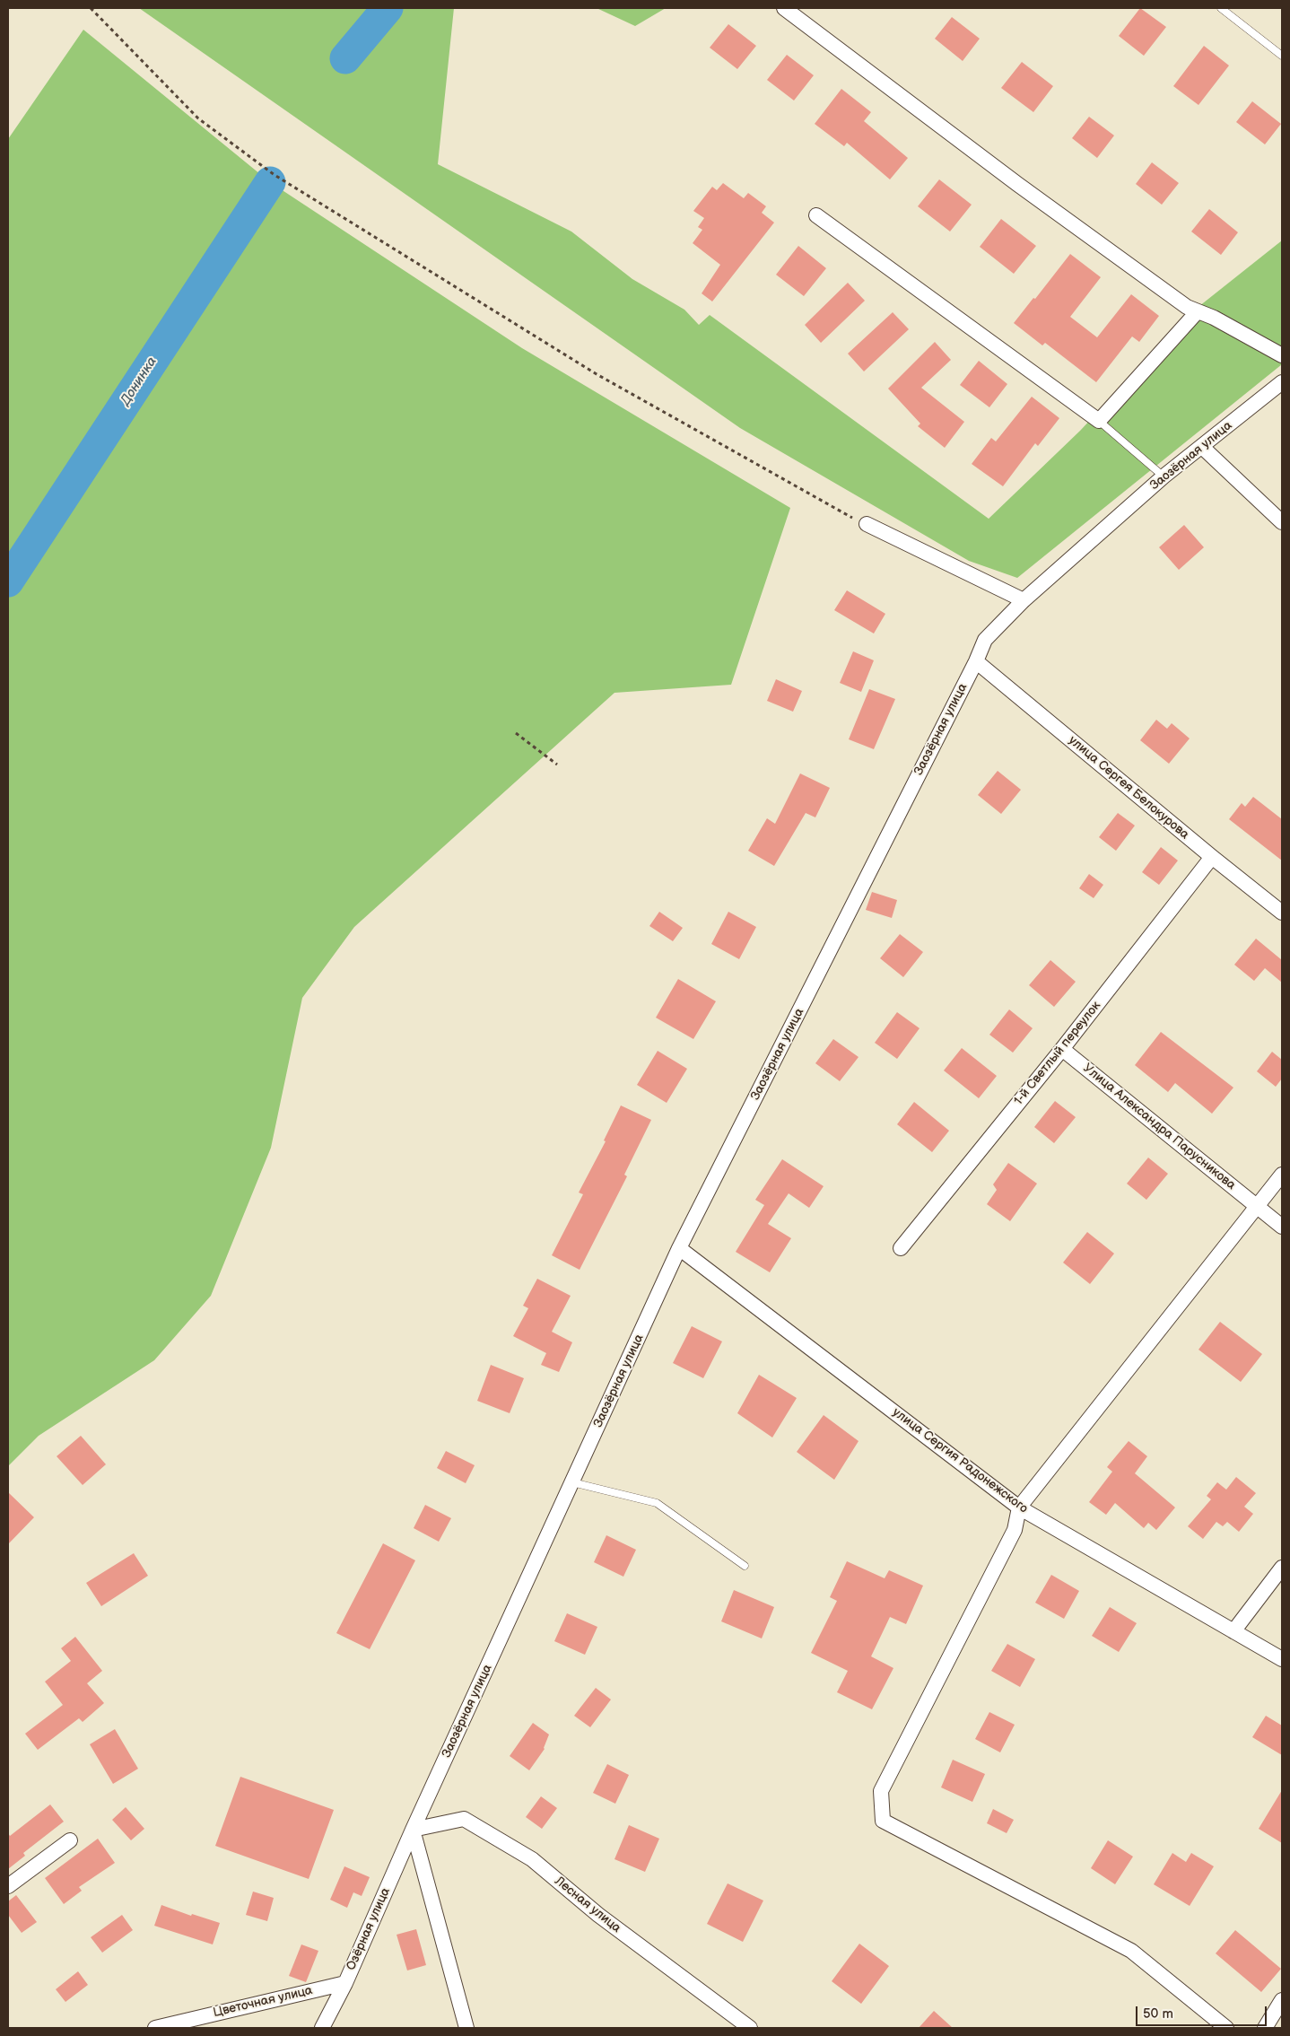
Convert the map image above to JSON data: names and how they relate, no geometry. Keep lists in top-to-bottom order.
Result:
{
  "streets": {
    "street": [
      "Заозёрная улица",
      "улица Сергея Белокурова",
      "1-й Светлый переулок",
      "Улица Александра Парусникова",
      "улица Сергия Радонежского",
      "Лесная улица",
      "Озёрная улица",
      "Цветочная улица"
    ]
  },
  "crossings": [
    ["Заозёрная улица", "улица Сергея Белокурова"],
    ["Заозёрная улица", "улица Сергия Радонежского"],
    ["Заозёрная улица", "Лесная улица"],
    ["Заозёрная улица", "Озёрная улица"],
    ["улица Сергея Белокурова", "1-й Светлый переулок"],
    ["1-й Светлый переулок", "Улица Александра Парусникова"],
    ["Лесная улица", "Озёрная улица"],
    ["Озёрная улица", "Цветочная улица"]
  ],
  "water": ["Донинка"],
  "scale_bar": "50 m"
}
